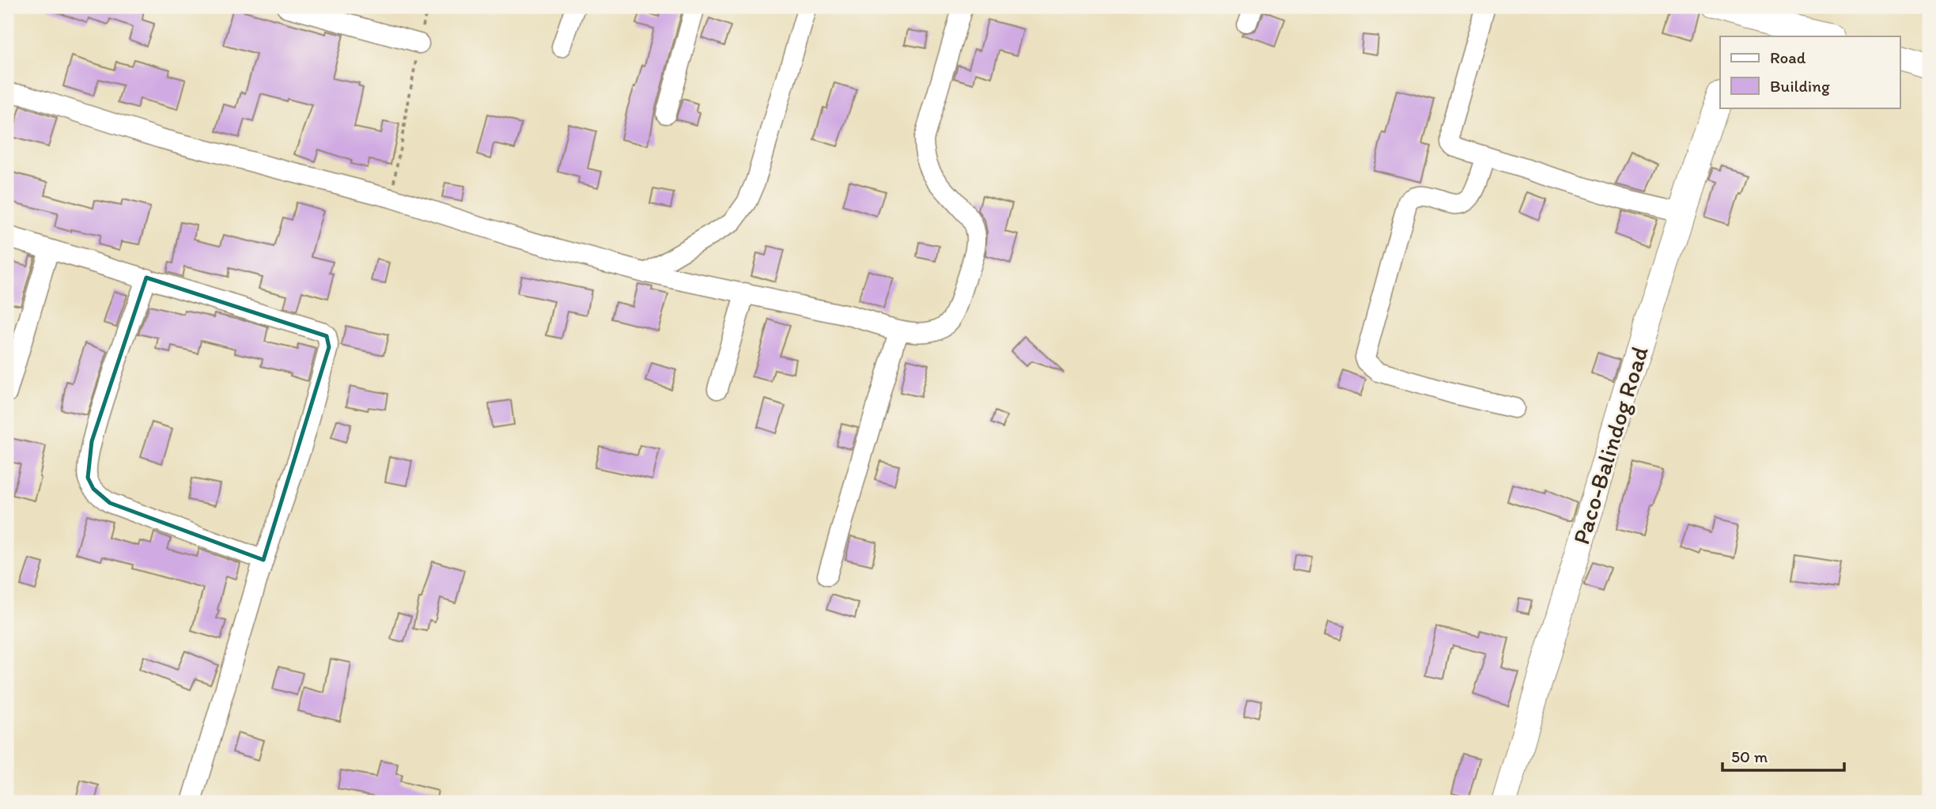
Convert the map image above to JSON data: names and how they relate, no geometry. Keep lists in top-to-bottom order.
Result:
{
  "streets": {
    "street": ["Paco-Balindog Road"]
  },
  "legend": ["Road", "Building"],
  "scale_bar": "50 m"
}
